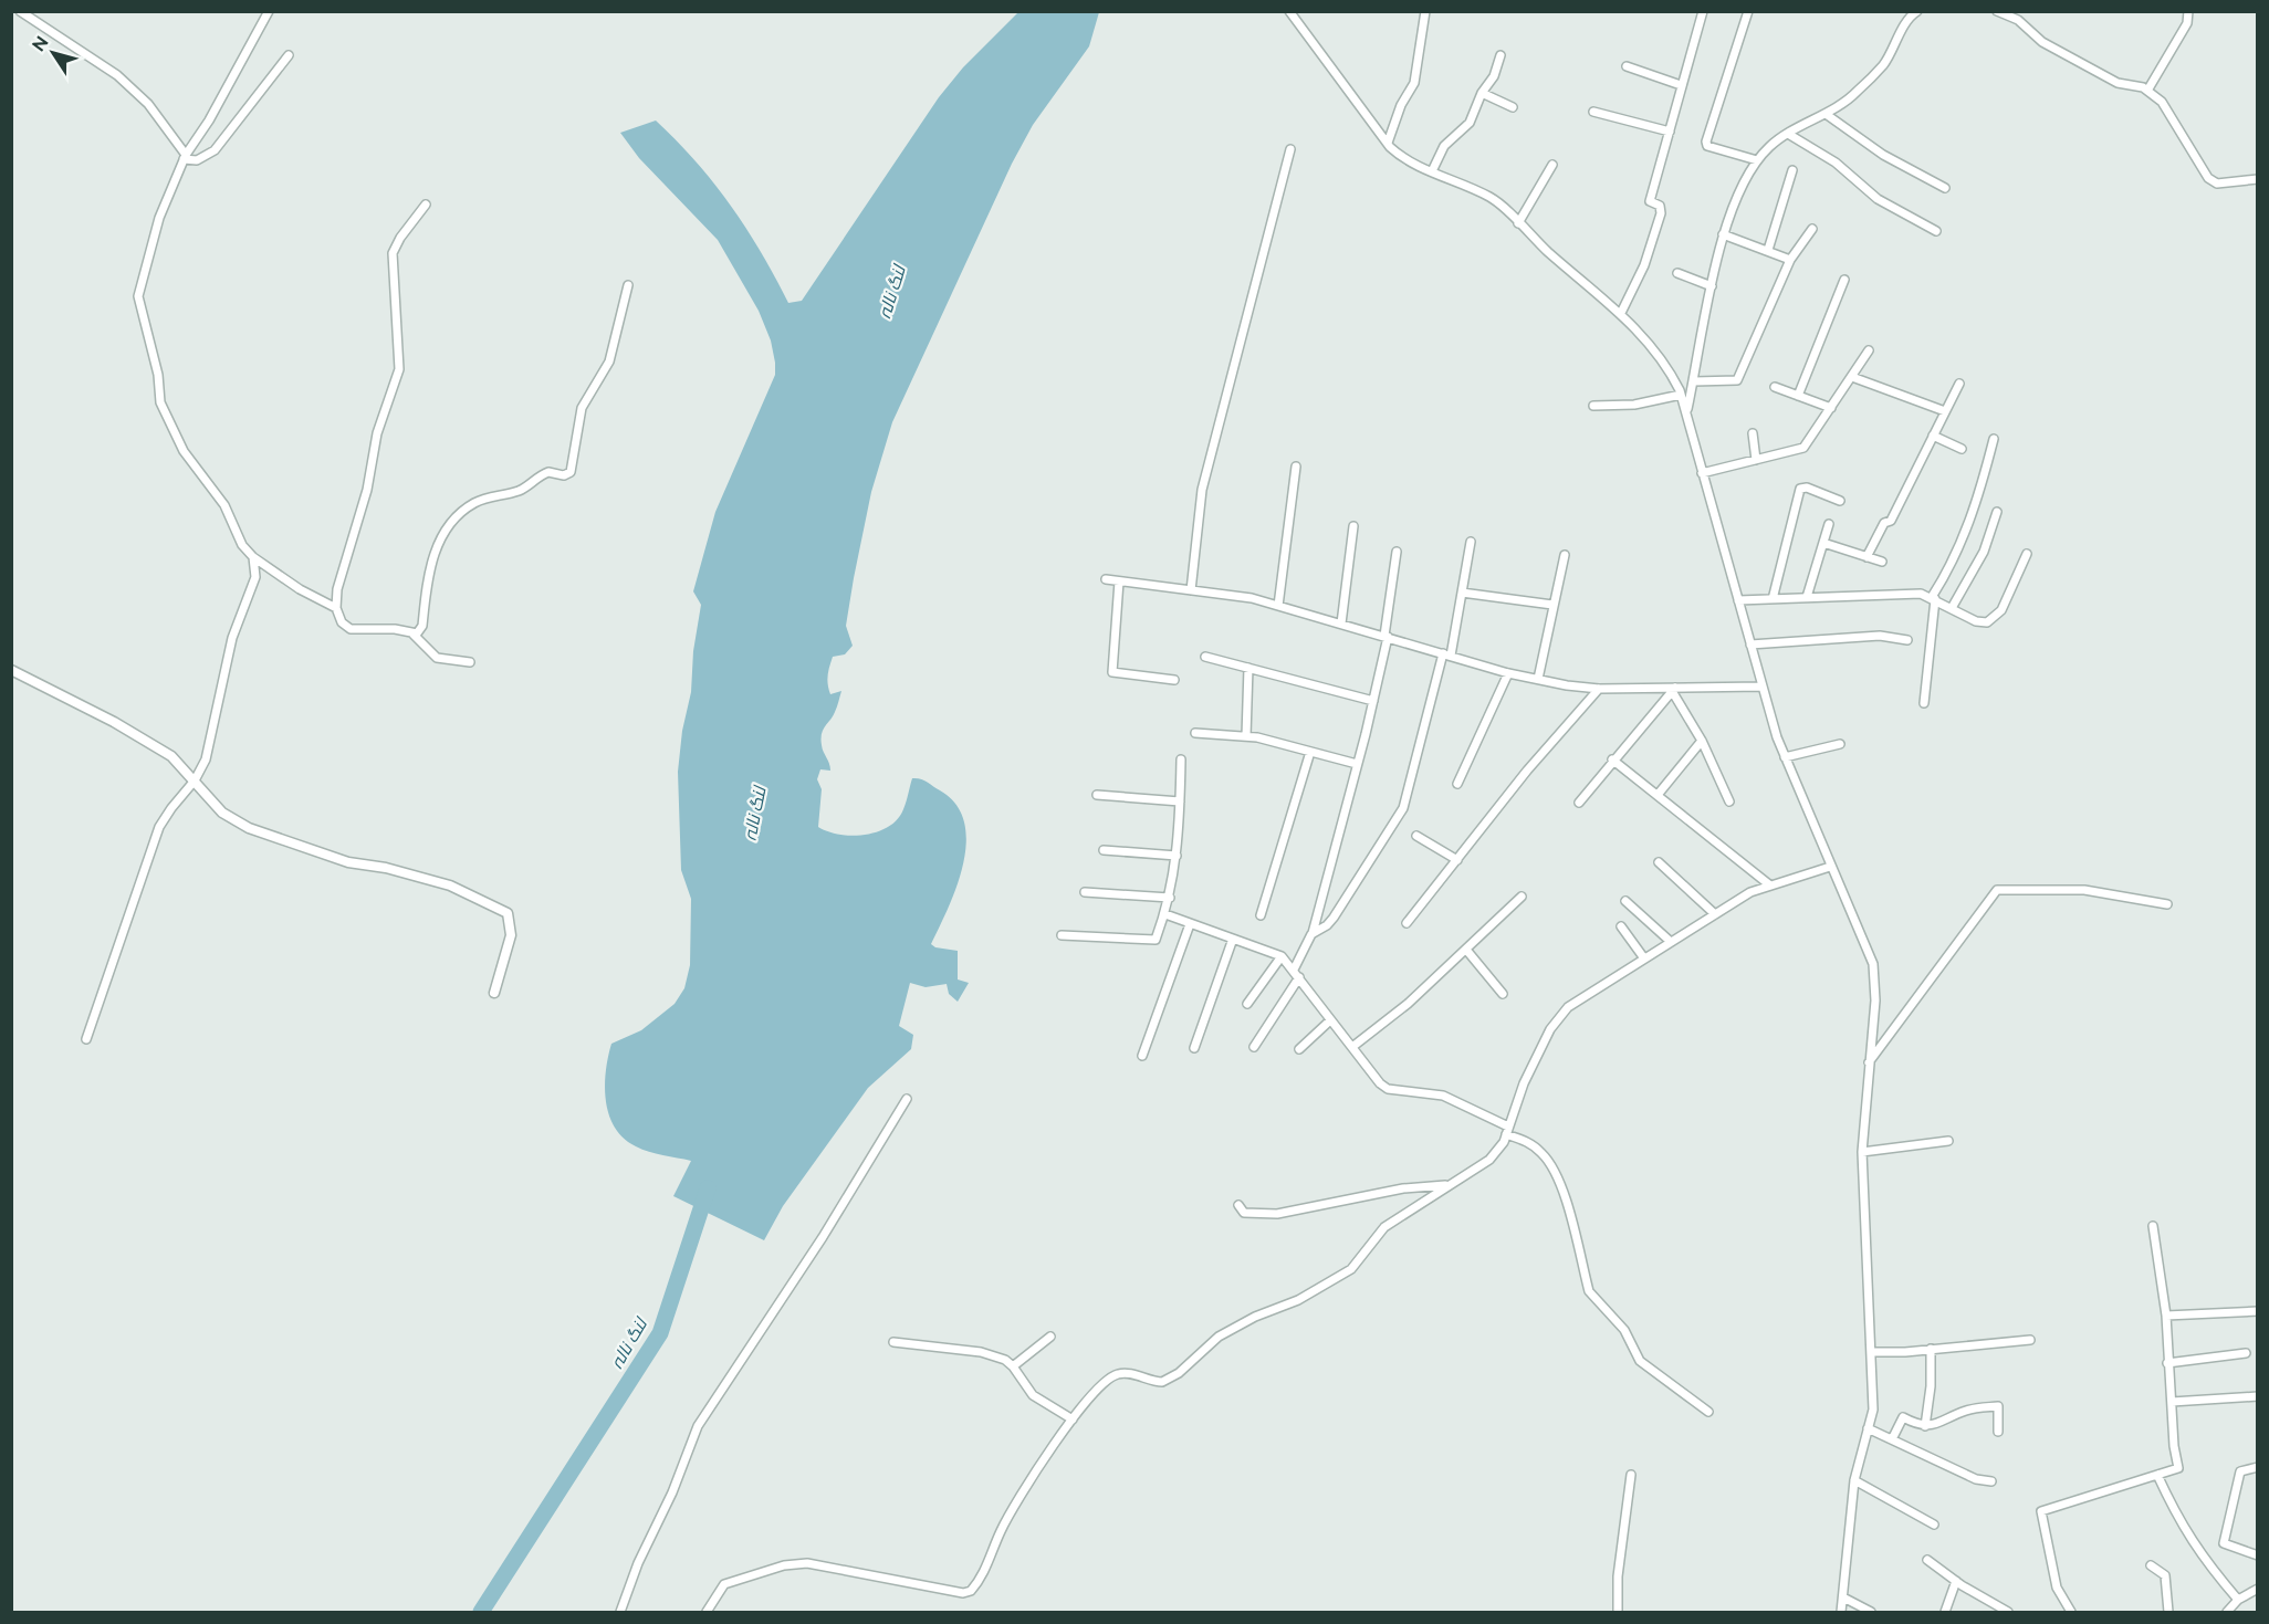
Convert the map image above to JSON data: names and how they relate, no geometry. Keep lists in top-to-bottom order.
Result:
{
  "water": ["لنگ نالہ"],
  "north": "top left"
}
